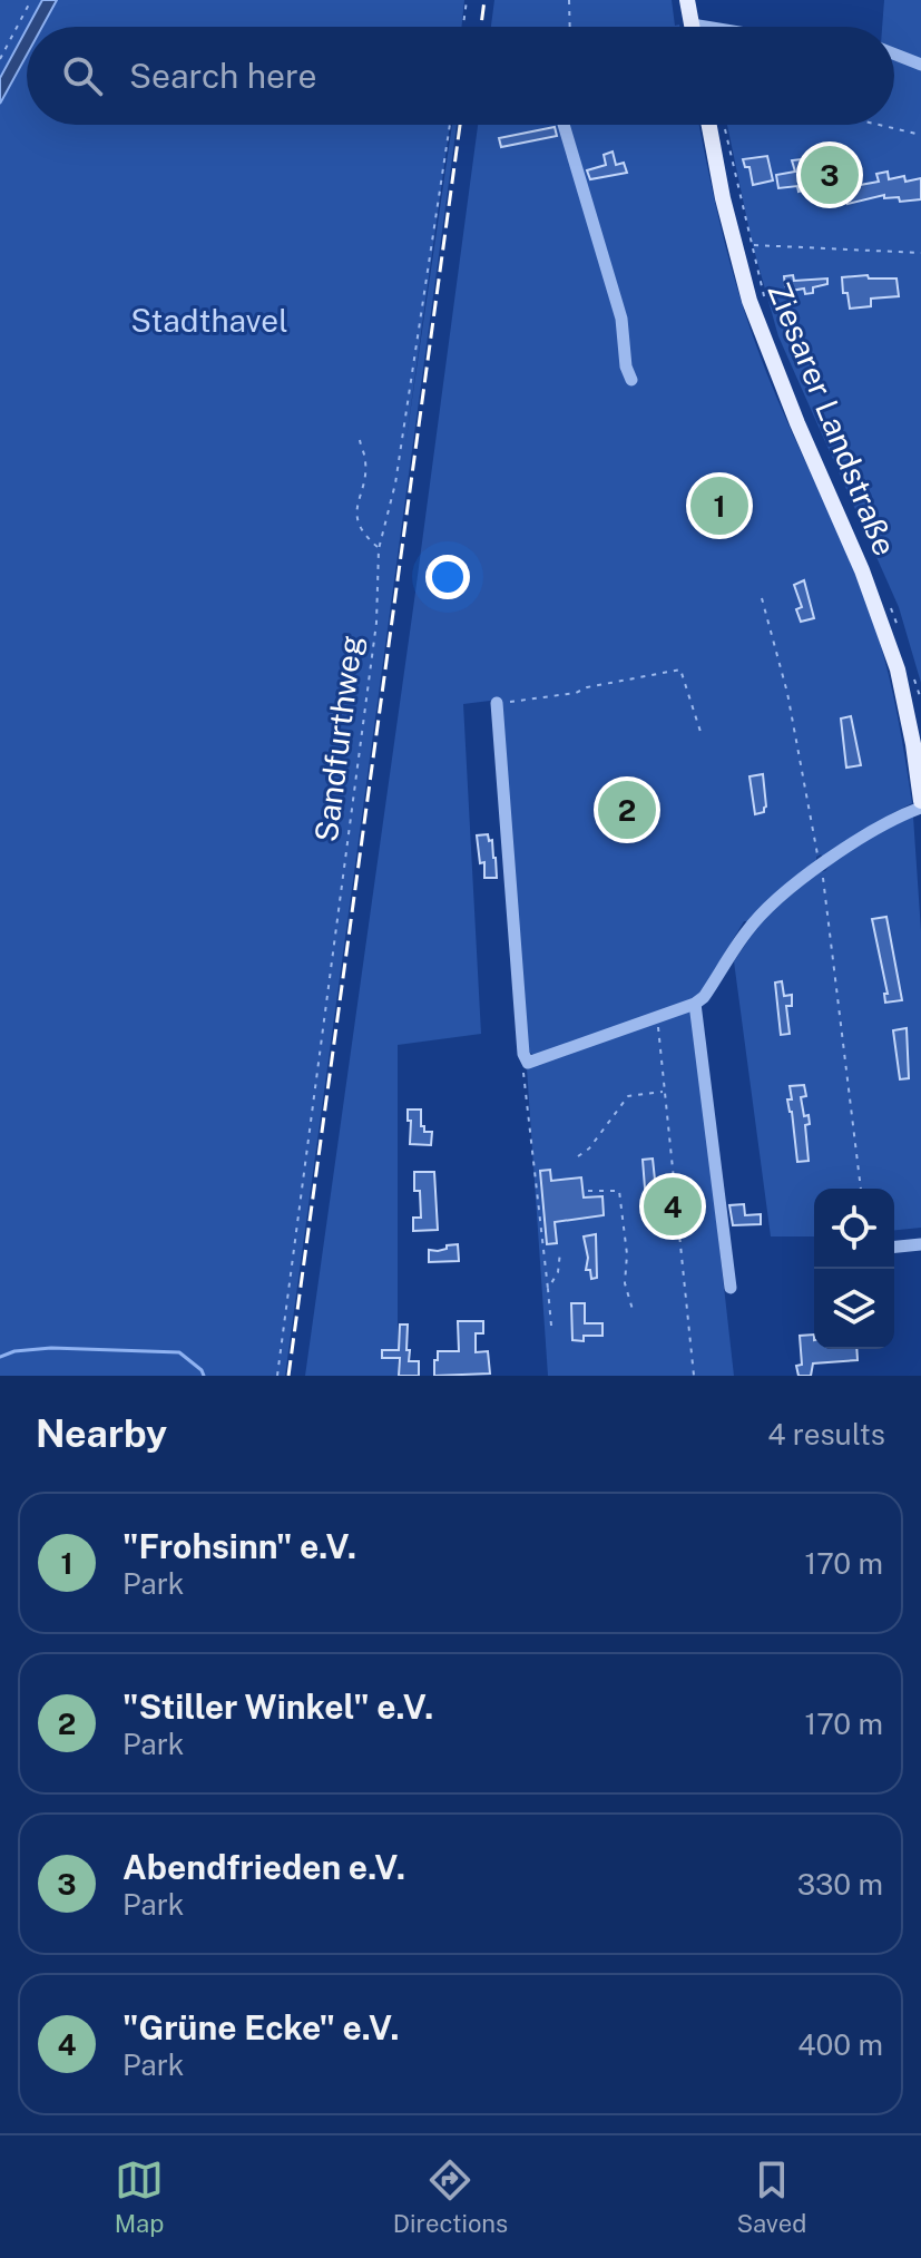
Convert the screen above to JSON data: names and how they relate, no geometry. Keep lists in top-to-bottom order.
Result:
{
  "streets": {
    "main road": ["Ziesarer Landstraße"],
    "path": ["Sandfurthweg"]
  },
  "parks": ["Stadthavel"],
  "page": {
    "search": "Search here",
    "pins": [
      "3",
      "1",
      "2",
      "4"
    ],
    "heading": ["Nearby", "4 results"],
    "list": [
      {
        "mark": "1",
        "name": "\"Frohsinn\" e.V.",
        "note": "Park",
        "value": "170 m"
      },
      {
        "mark": "2",
        "name": "\"Stiller Winkel\" e.V.",
        "note": "Park",
        "value": "170 m"
      },
      {
        "mark": "3",
        "name": "Abendfrieden e.V.",
        "note": "Park",
        "value": "330 m"
      },
      {
        "mark": "4",
        "name": "\"Grüne Ecke\" e.V.",
        "note": "Park",
        "value": "400 m"
      }
    ],
    "nav": ["Map", "Directions", "Saved"]
  }
}
